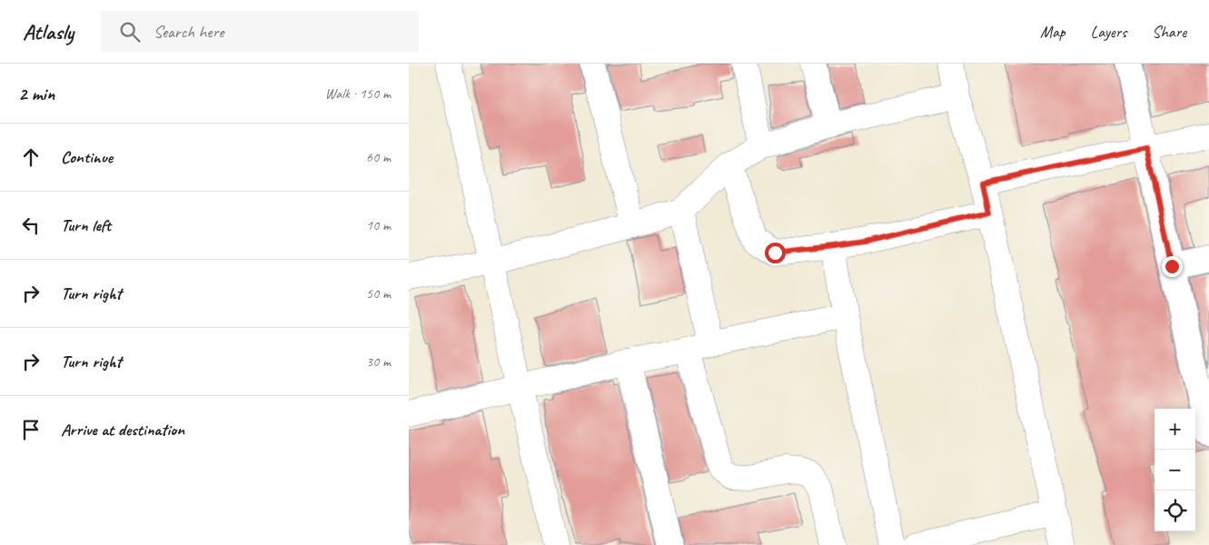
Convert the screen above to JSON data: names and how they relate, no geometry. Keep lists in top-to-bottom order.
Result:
{
  "page": {
    "header": "Atlasly",
    "search": "Search here",
    "nav": ["Map", "Layers", "Share"],
    "heading": ["2 min", "Walk · 150 m"],
    "list": [
      ["Continue", "60 m"],
      ["Turn left", "10 m"],
      ["Turn right", "50 m"],
      ["Turn right", "30 m"],
      "Arrive at destination"
    ],
    "map_buttons": ["+", "−"]
  }
}
